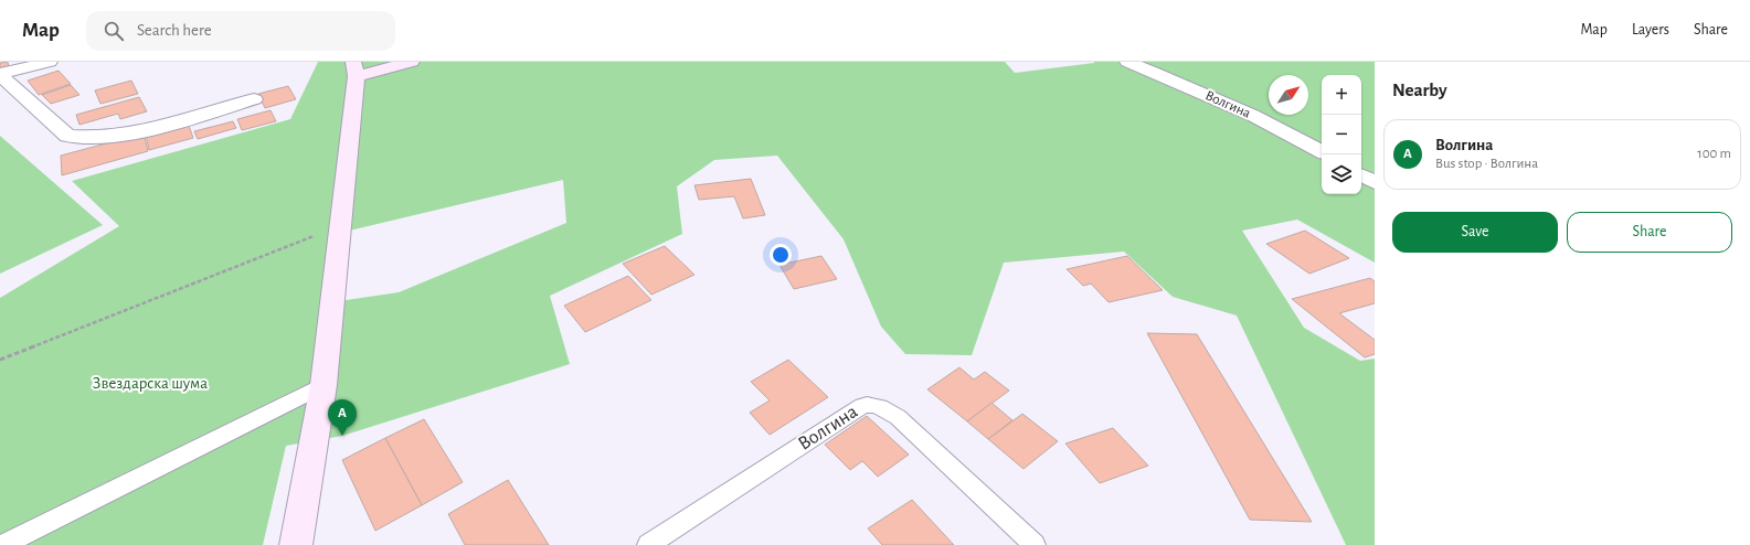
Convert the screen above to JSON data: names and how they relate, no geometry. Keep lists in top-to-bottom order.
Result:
{
  "streets": {
    "street": ["Волгина"]
  },
  "parks": ["Звездарска шума"],
  "north": "top right",
  "page": {
    "header": "Map",
    "search": "Search here",
    "nav": ["Map", "Layers", "Share"],
    "heading": "Nearby",
    "map_buttons": ["+", "−"],
    "list": [
      {
        "mark": "A",
        "name": "Волгина",
        "note": "Bus stop · Волгина",
        "value": "100 m"
      }
    ],
    "buttons": ["Save", "Share"],
    "pins": "A"
  }
}
